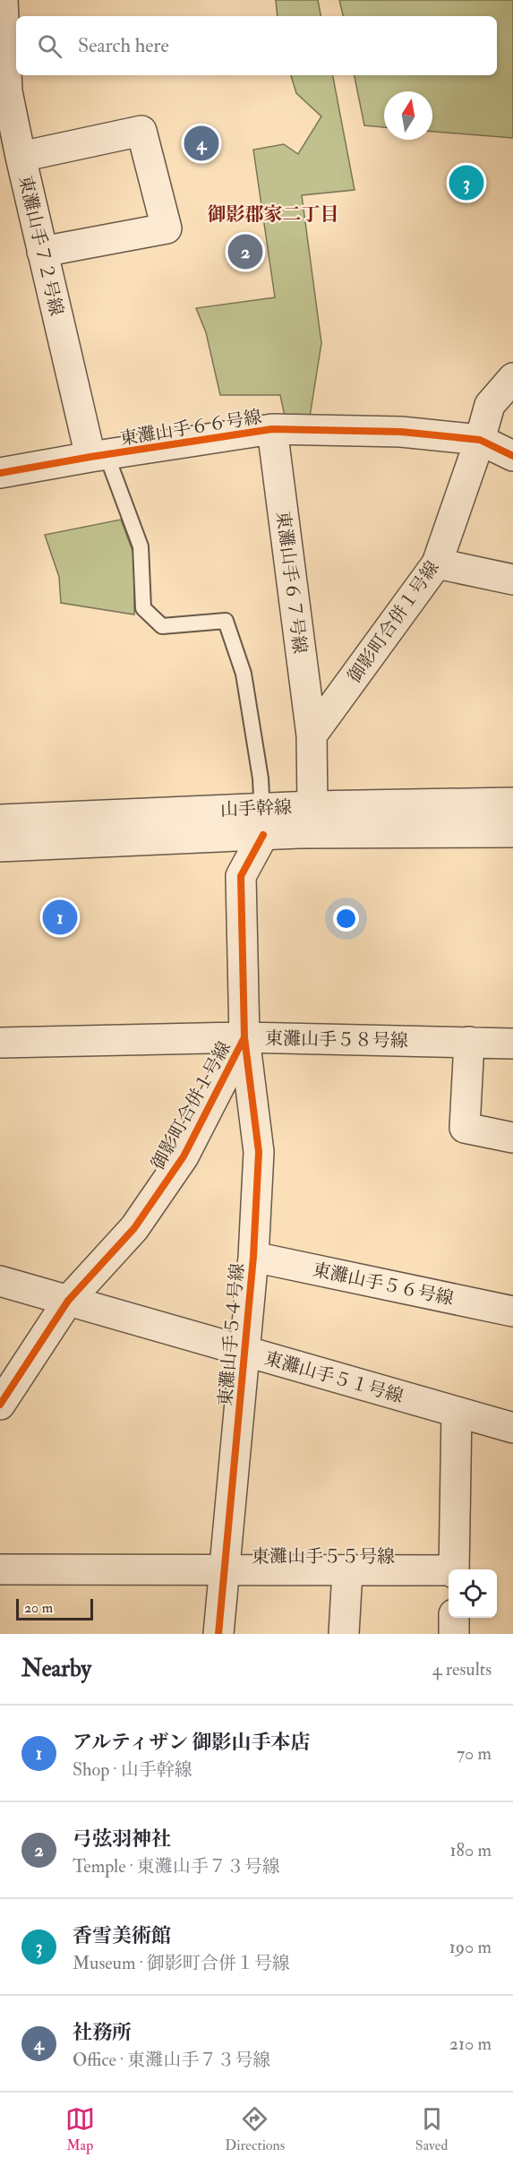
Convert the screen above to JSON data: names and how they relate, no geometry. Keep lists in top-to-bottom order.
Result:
{
  "streets": {
    "street": [
      "東灘山手７２号線",
      "東灘山手６６号線",
      "東灘山手６７号線",
      "御影町合併１号線",
      "山手幹線",
      "東灘山手５８号線",
      "東灘山手５６号線",
      "東灘山手５４号線",
      "東灘山手５１号線",
      "東灘山手５５号線"
    ]
  },
  "crossings": [
    ["東灘山手７２号線", "東灘山手６６号線"],
    ["東灘山手６６号線", "東灘山手６７号線"],
    ["東灘山手６６号線", "御影町合併１号線"],
    ["東灘山手６７号線", "御影町合併１号線"],
    ["御影町合併１号線", "山手幹線"],
    ["御影町合併１号線", "東灘山手５８号線"],
    ["御影町合併１号線", "東灘山手５４号線"],
    ["御影町合併１号線", "東灘山手５１号線"],
    ["東灘山手５８号線", "東灘山手５４号線"],
    ["東灘山手５６号線", "東灘山手５４号線"],
    ["東灘山手５４号線", "東灘山手５１号線"],
    ["東灘山手５４号線", "東灘山手５５号線"]
  ],
  "districts": ["御影郡家二丁目"],
  "scale_bar": "20 m",
  "north": "top",
  "page": {
    "search": "Search here",
    "pins": [
      "4",
      "3",
      "2",
      "1"
    ],
    "scale": "20 m",
    "heading": ["Nearby", "4 results"],
    "list": [
      {
        "mark": "1",
        "name": "アルティザン 御影山手本店",
        "note": "Shop · 山手幹線",
        "value": "70 m"
      },
      {
        "mark": "2",
        "name": "弓弦羽神社",
        "note": "Temple · 東灘山手７３号線",
        "value": "180 m"
      },
      {
        "mark": "3",
        "name": "香雪美術館",
        "note": "Museum · 御影町合併１号線",
        "value": "190 m"
      },
      {
        "mark": "4",
        "name": "社務所",
        "note": "Office · 東灘山手７３号線",
        "value": "210 m"
      }
    ],
    "nav": ["Map", "Directions", "Saved"]
  }
}
